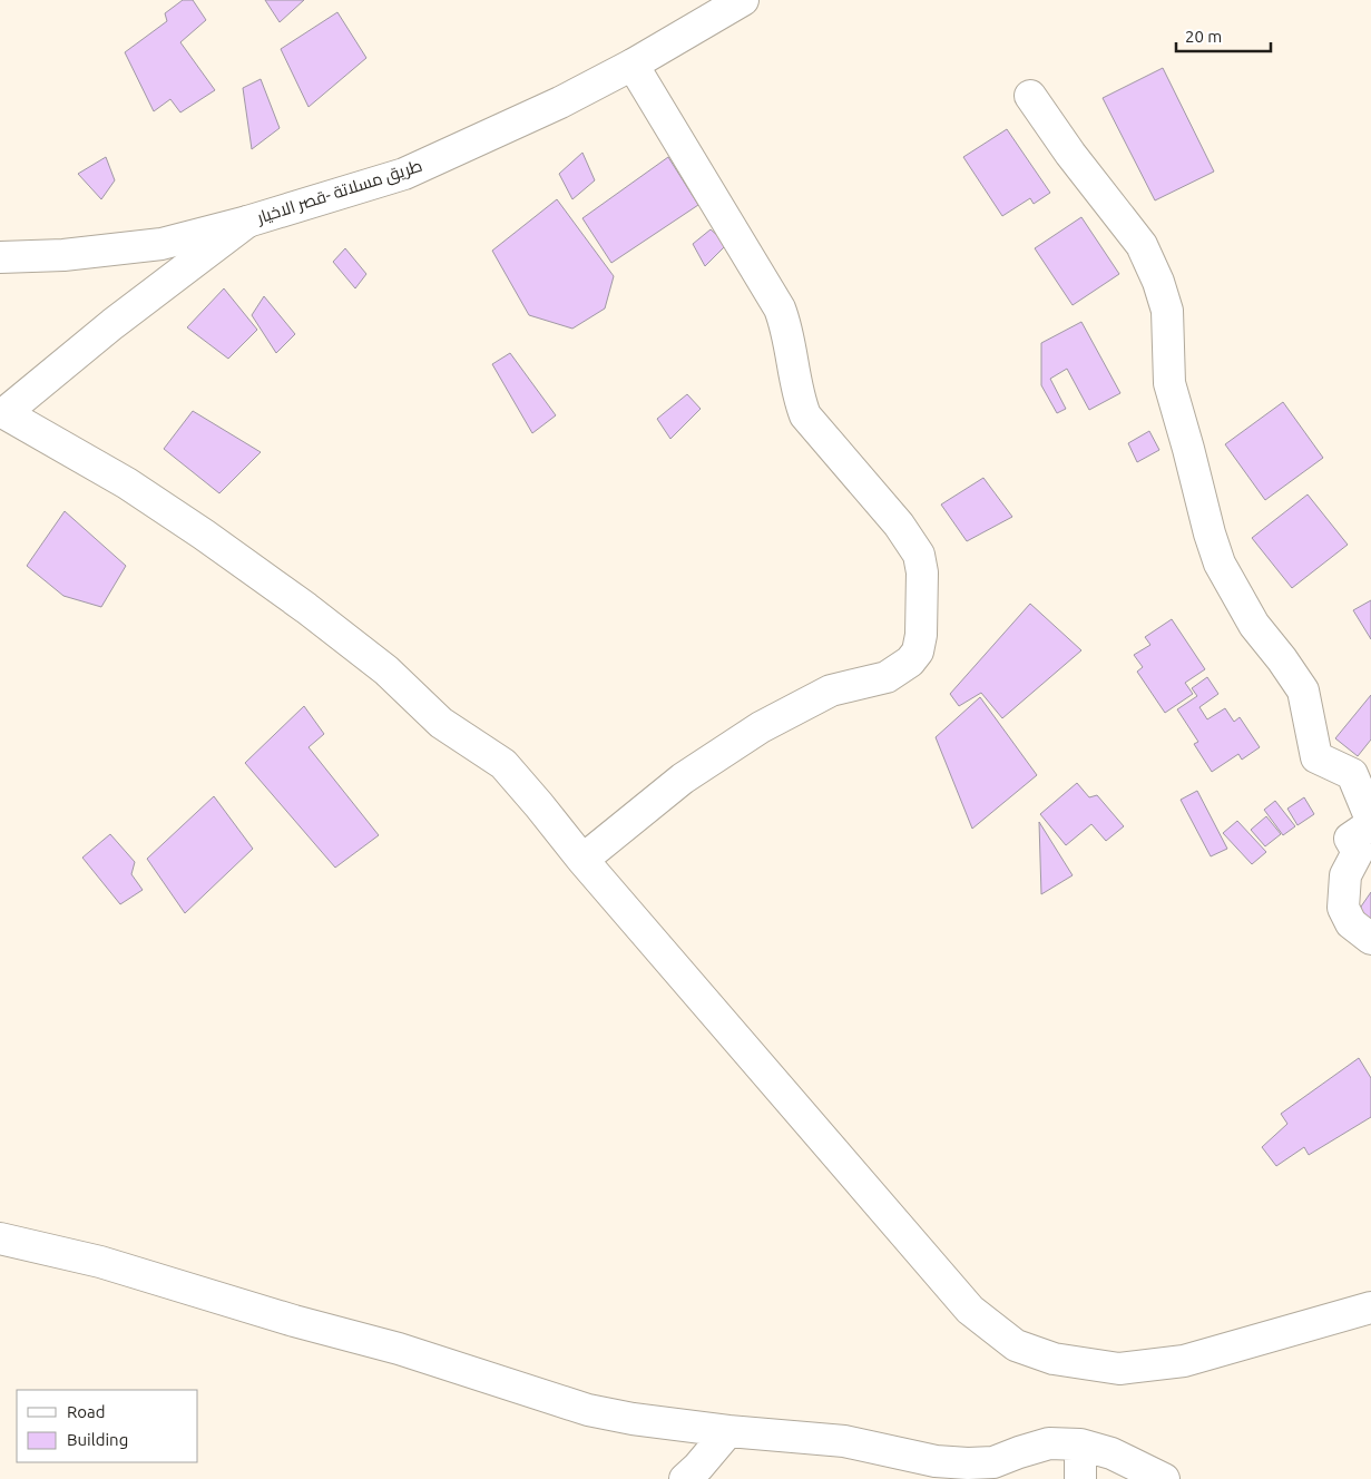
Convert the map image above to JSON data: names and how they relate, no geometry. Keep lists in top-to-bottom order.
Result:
{
  "streets": {
    "street": ["طريق مسلاتة -قصر الاخيار"]
  },
  "legend": ["Road", "Building"],
  "scale_bar": "20 m"
}
